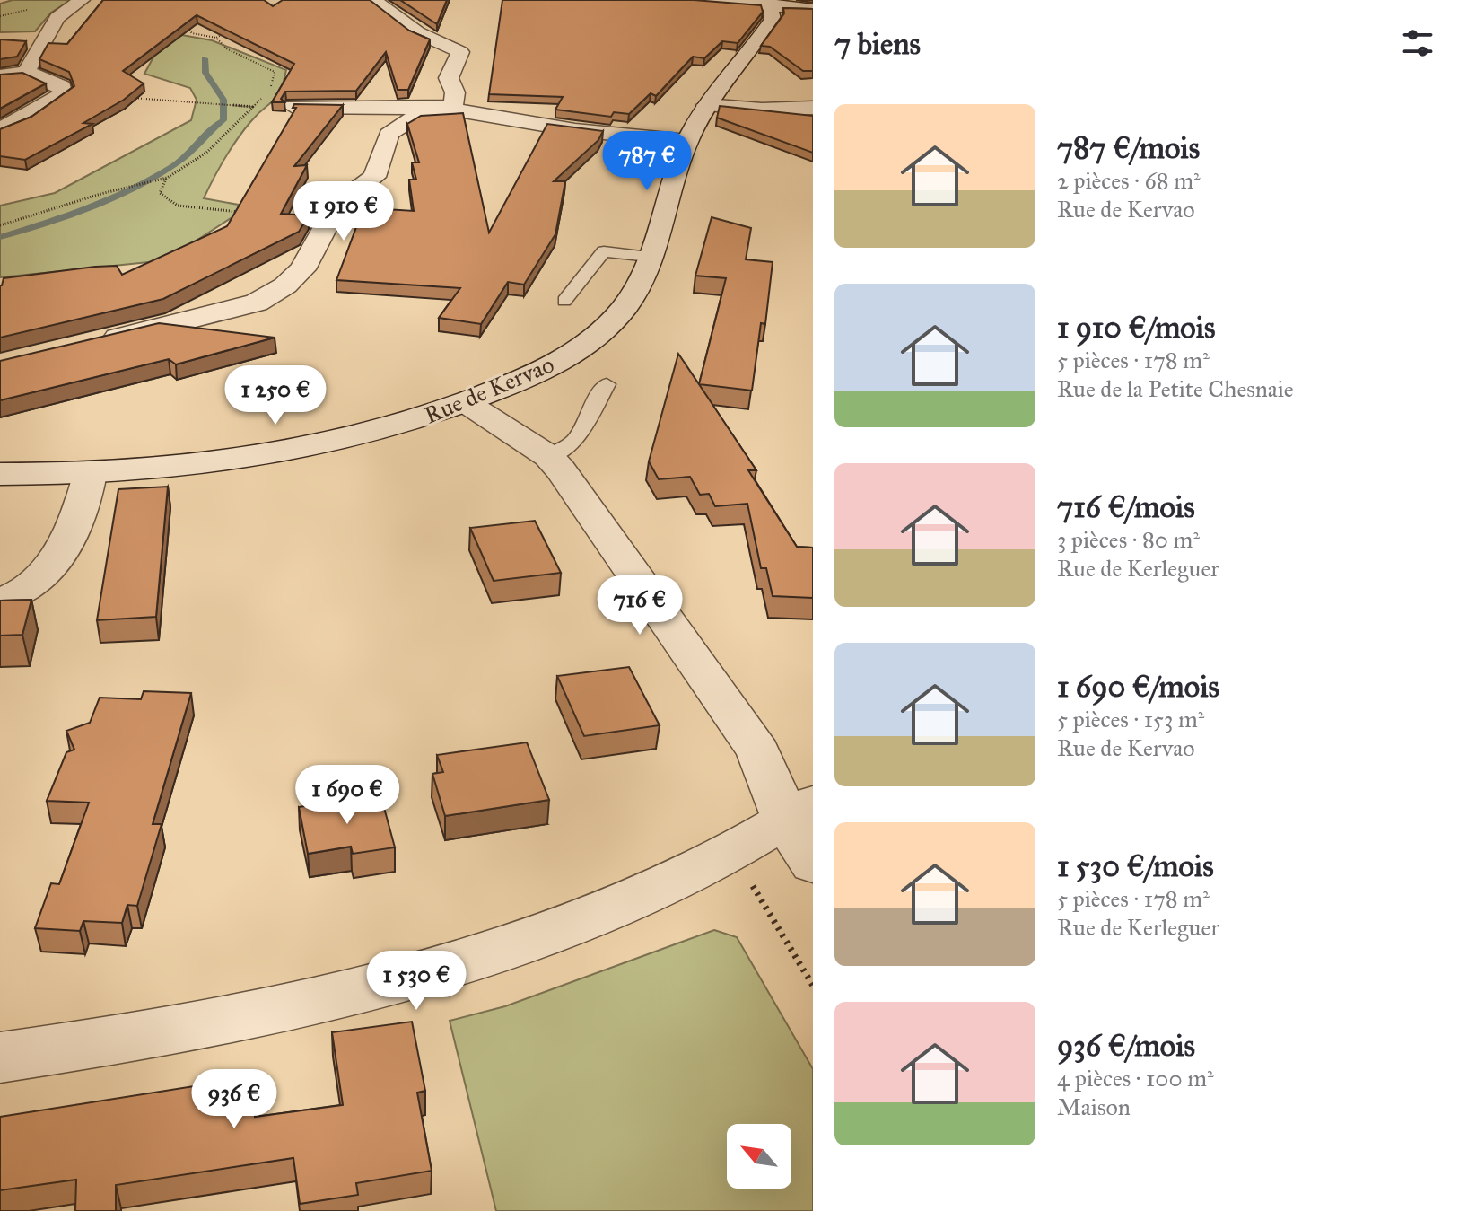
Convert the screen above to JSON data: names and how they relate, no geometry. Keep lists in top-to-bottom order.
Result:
{
  "streets": {
    "street": ["Rue de Kervao"]
  },
  "north": "top left",
  "page": {
    "heading": "7 biens",
    "list": [
      {
        "name": "787 €/mois",
        "note": "2 pièces · 68 m² · Rue de Kervao"
      },
      {
        "name": "1 910 €/mois",
        "note": "5 pièces · 178 m² · Rue de la Petite Chesnaie"
      },
      {
        "name": "716 €/mois",
        "note": "3 pièces · 80 m² · Rue de Kerleguer"
      },
      {
        "name": "1 690 €/mois",
        "note": "5 pièces · 153 m² · Rue de Kervao"
      },
      {
        "name": "1 530 €/mois",
        "note": "5 pièces · 178 m² · Rue de Kerleguer"
      },
      {
        "name": "936 €/mois",
        "note": "4 pièces · 100 m² · Maison"
      }
    ],
    "price": [
      "787 €",
      "1 910 €",
      "1 250 €",
      "716 €",
      "1 690 €",
      "1 530 €",
      "936 €"
    ]
  }
}
